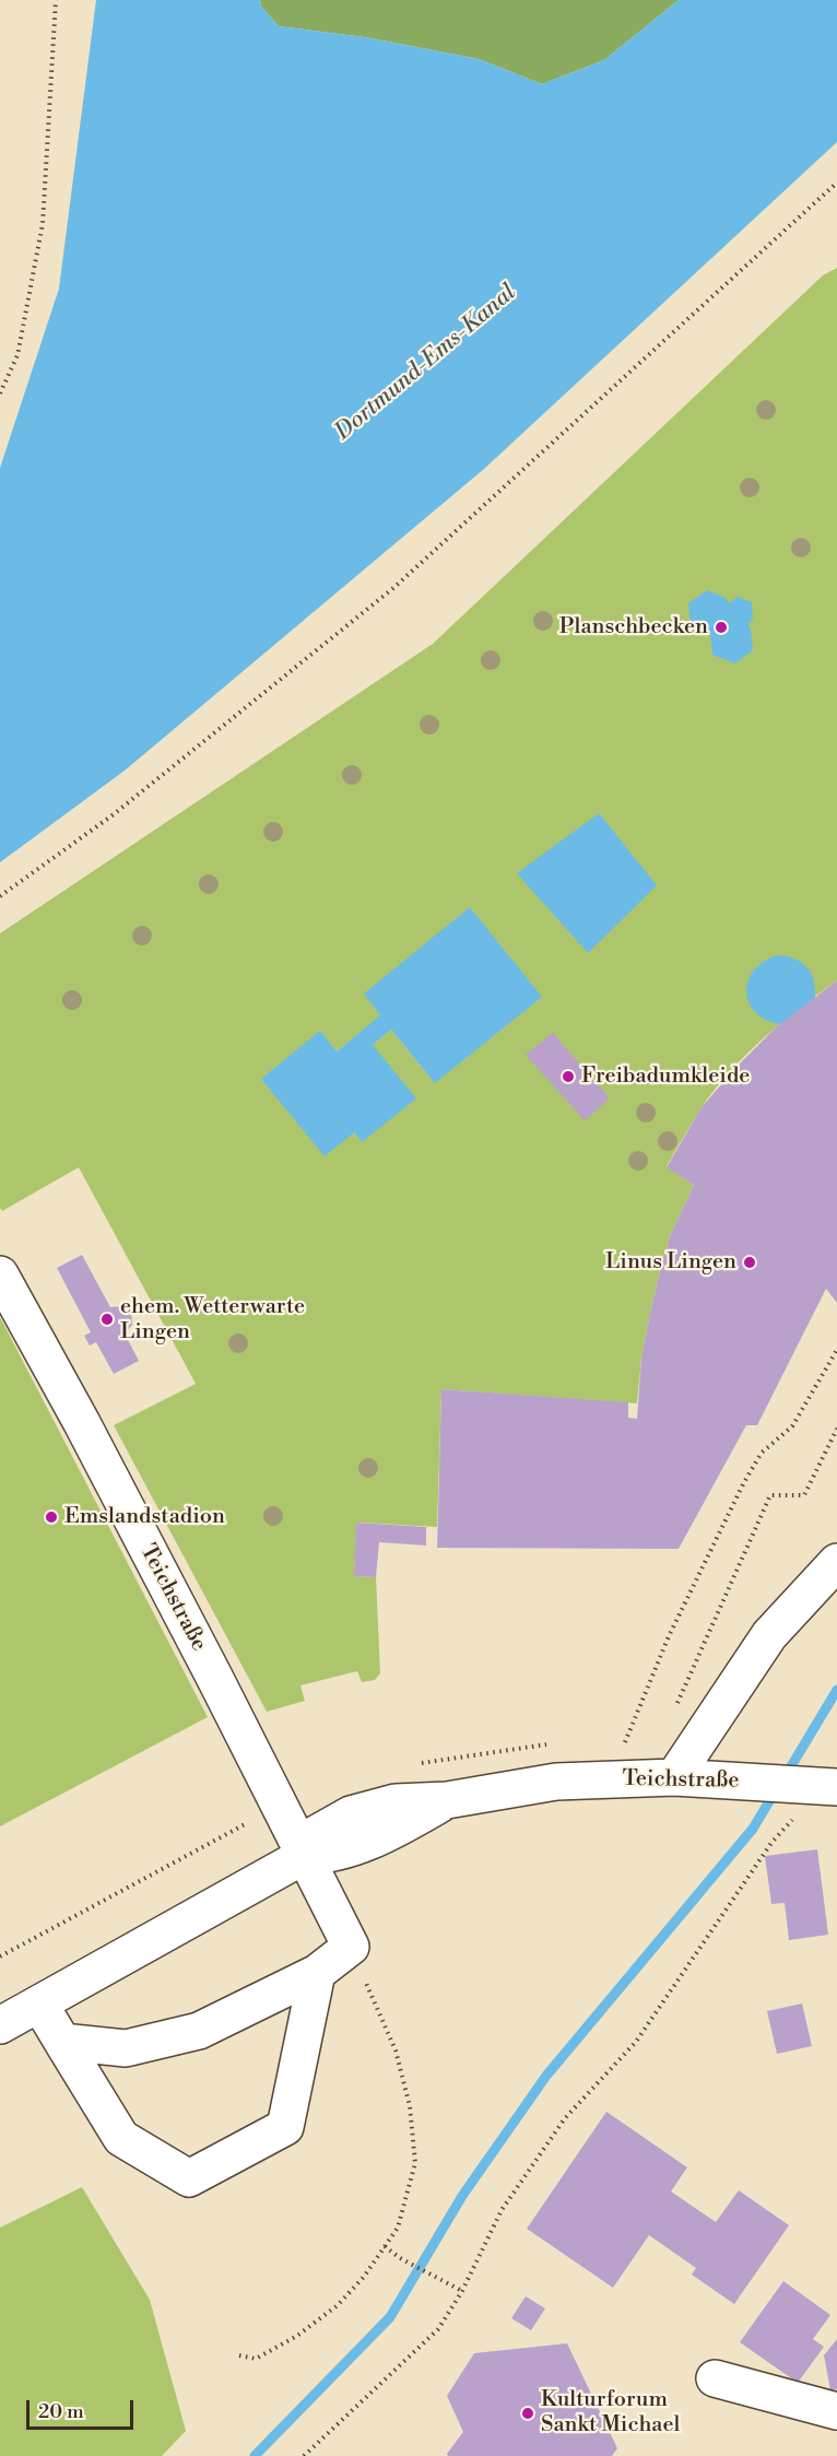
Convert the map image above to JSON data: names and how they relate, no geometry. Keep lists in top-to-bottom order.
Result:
{
  "streets": {
    "street": ["Teichstraße"]
  },
  "water": ["Dortmund-Ems-Kanal"],
  "places": [
    "Planschbecken",
    "Freibadumkleide",
    "Linus Lingen",
    "ehem. Wetterwarte Lingen",
    "Emslandstadion",
    "Kulturforum Sankt Michael"
  ],
  "scale_bar": "20 m"
}
